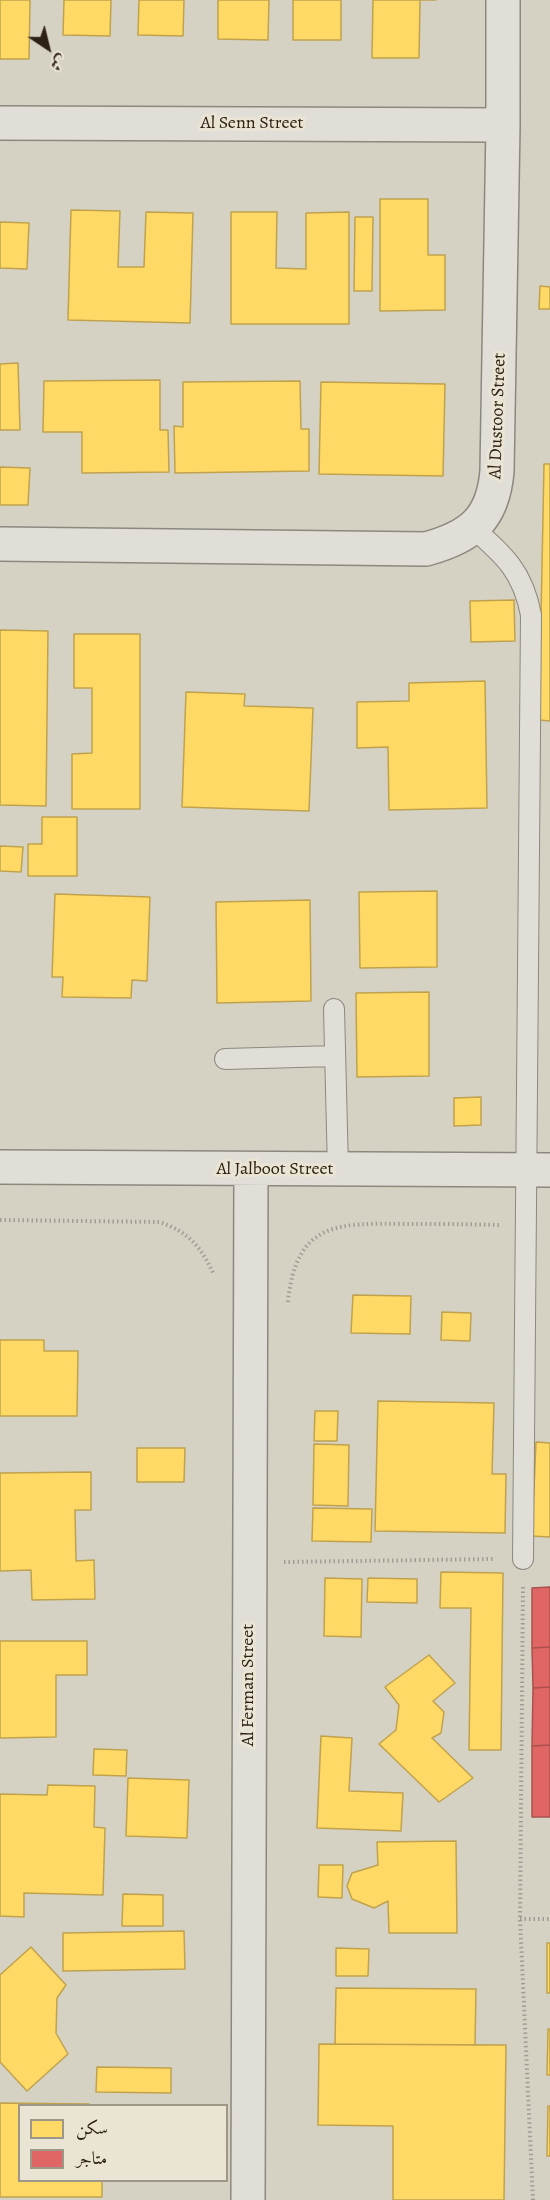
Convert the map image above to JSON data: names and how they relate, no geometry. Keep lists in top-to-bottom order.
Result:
{
  "streets": {
    "street": [
      "Al Senn Street",
      "Al Dustoor Street",
      "Al Jalboot Street",
      "Al Ferman Street"
    ]
  },
  "crossings": [
    ["Al Senn Street", "Al Dustoor Street"],
    ["Al Jalboot Street", "Al Ferman Street"]
  ],
  "legend": ["سكن", "متاجر"],
  "north": "bottom right"
}
